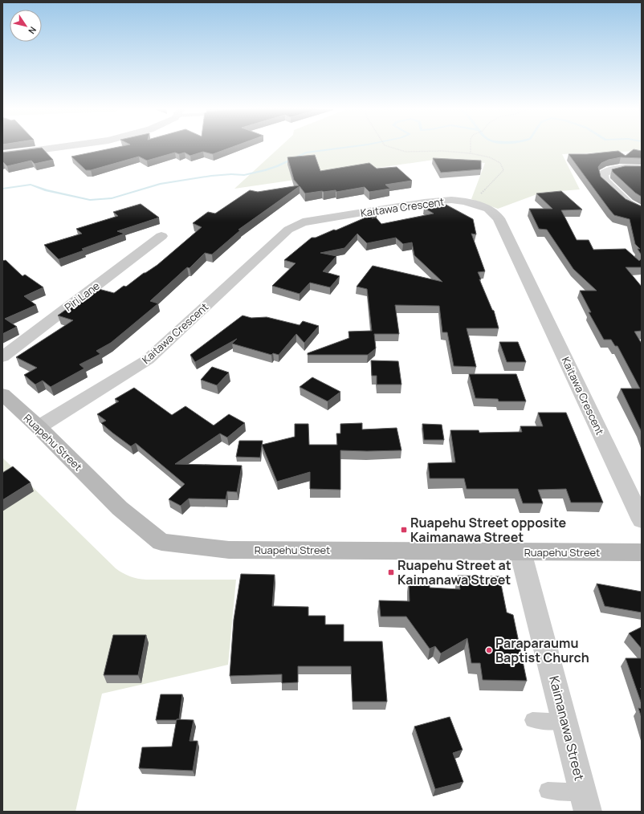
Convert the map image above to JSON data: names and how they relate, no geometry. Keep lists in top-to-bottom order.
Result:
{
  "streets": {
    "street": [
      "Kaitawa Crescent",
      "Piri Lane",
      "Ruapehu Street",
      "Kaimanawa Street"
    ]
  },
  "crossings": [
    ["Kaitawa Crescent", "Ruapehu Street"],
    ["Ruapehu Street", "Kaimanawa Street"]
  ],
  "places": {
    "transit": ["Ruapehu Street opposite Kaimanawa Street", "Ruapehu Street at Kaimanawa Street"],
    "other": ["Paraparaumu Baptist Church"]
  },
  "north": "bottom right"
}
